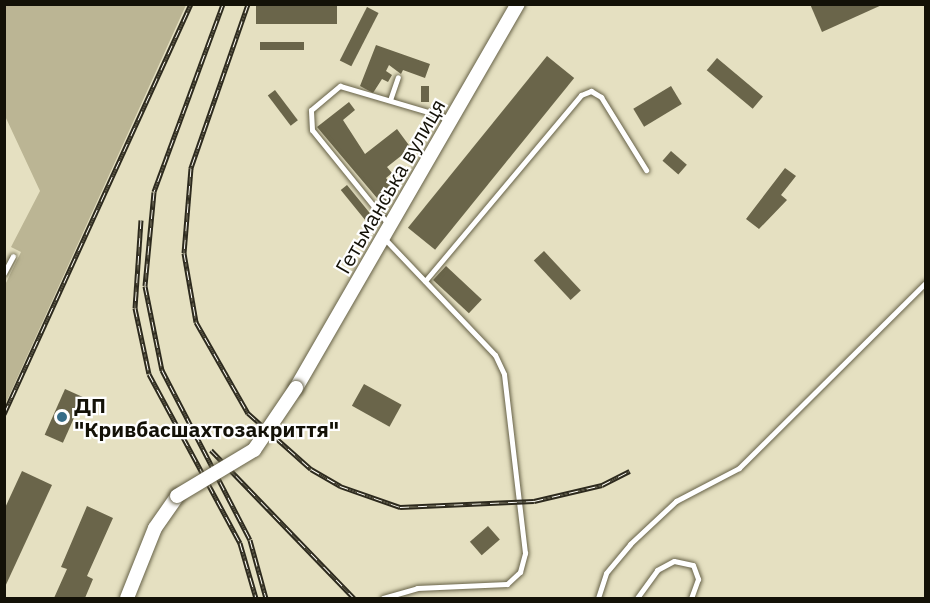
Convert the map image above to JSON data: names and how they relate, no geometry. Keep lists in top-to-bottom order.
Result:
{
  "streets": {
    "street": ["Гетьманська вулиця"]
  },
  "places": ["ДП \"Кривбасшахтозакриття\""]
}
